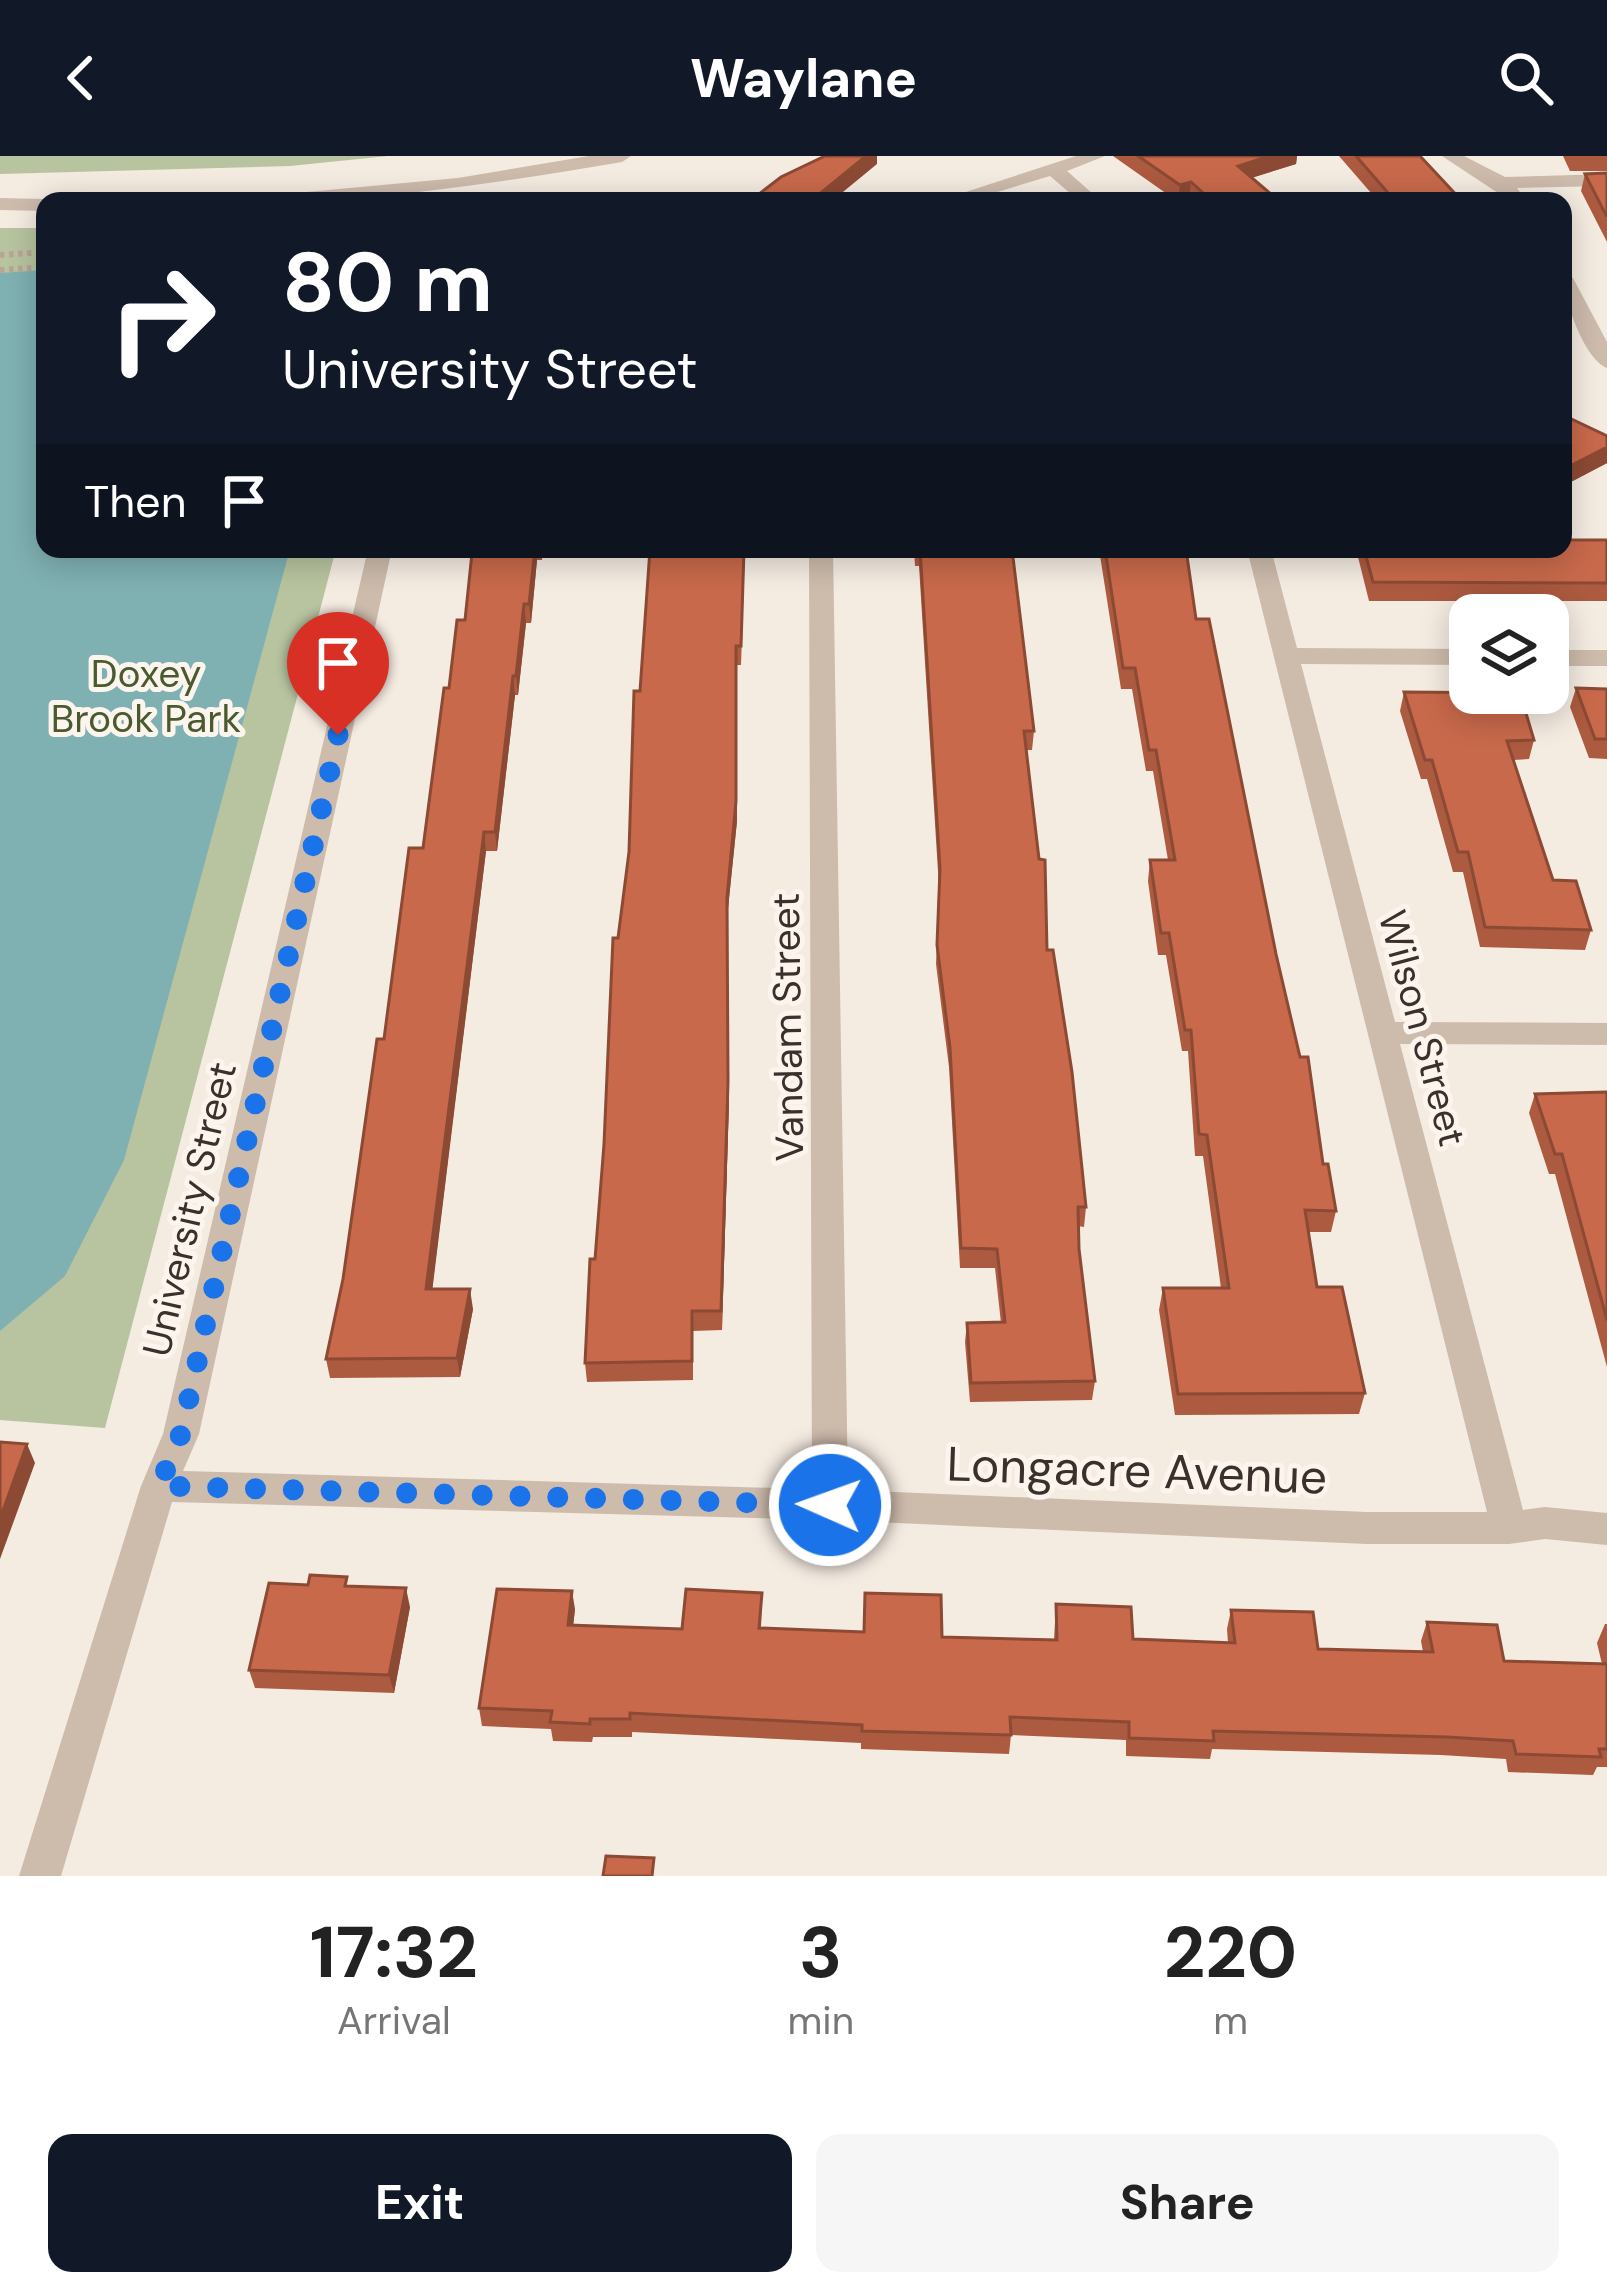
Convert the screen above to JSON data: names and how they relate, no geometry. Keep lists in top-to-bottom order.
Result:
{
  "streets": {
    "street": [
      "Vandam Street",
      "Wilson Street",
      "University Street",
      "Longacre Avenue"
    ]
  },
  "crossings": [
    ["Vandam Street", "Longacre Avenue"],
    ["Wilson Street", "Longacre Avenue"],
    ["University Street", "Longacre Avenue"]
  ],
  "parks": ["Doxey Brook Park"],
  "page": {
    "header": "Waylane",
    "turn": ["80 m", "University Street"],
    "then": "Then",
    "eta": [
      "17:32",
      "Arrival",
      "3",
      "min",
      "220",
      "m"
    ],
    "buttons": ["Exit", "Share"]
  }
}
